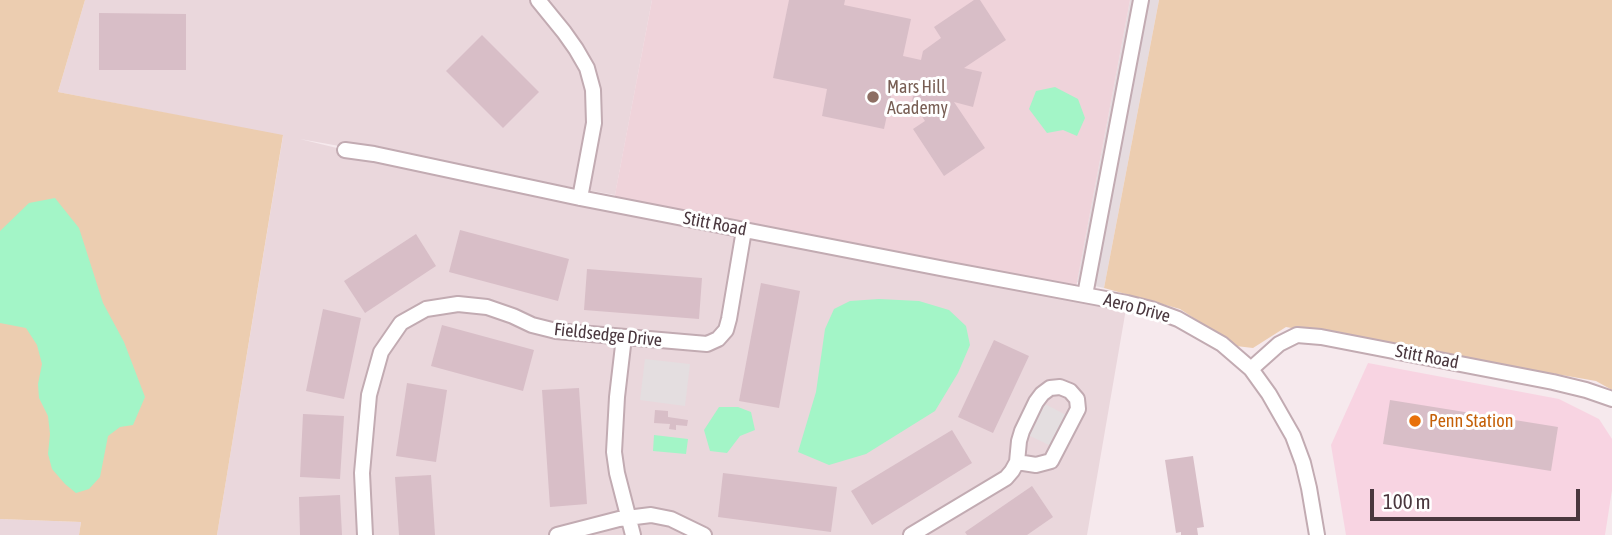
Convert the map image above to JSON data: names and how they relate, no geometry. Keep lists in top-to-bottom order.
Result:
{
  "streets": {
    "street": ["Stitt Road", "Aero Drive", "Fieldsedge Drive"]
  },
  "crossings": [
    ["Stitt Road", "Aero Drive"],
    ["Stitt Road", "Fieldsedge Drive"]
  ],
  "places": ["Mars Hill Academy", "Penn Station"],
  "scale_bar": "100 m"
}
